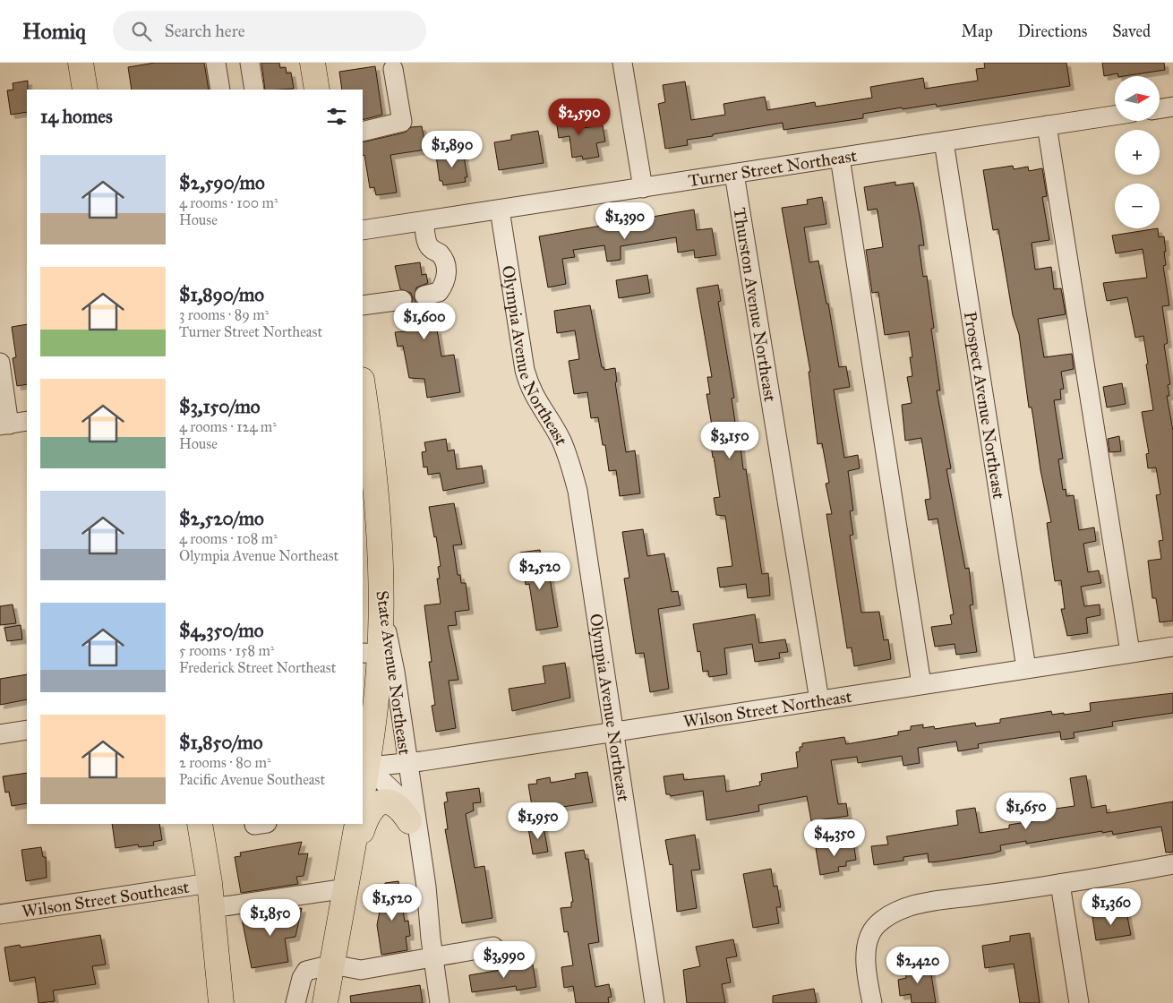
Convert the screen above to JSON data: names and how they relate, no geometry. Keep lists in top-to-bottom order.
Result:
{
  "streets": {
    "main road": ["State Avenue Northeast"],
    "street": [
      "Turner Street Northeast",
      "Thurston Avenue Northeast",
      "Olympia Avenue Northeast",
      "Prospect Avenue Northeast",
      "Wilson Street Northeast",
      "Wilson Street Southeast"
    ]
  },
  "crossings": [
    ["Turner Street Northeast", "Thurston Avenue Northeast"],
    ["Turner Street Northeast", "Olympia Avenue Northeast"],
    ["Turner Street Northeast", "Prospect Avenue Northeast"],
    ["Thurston Avenue Northeast", "Wilson Street Northeast"],
    ["Olympia Avenue Northeast", "Wilson Street Northeast"],
    ["Prospect Avenue Northeast", "Wilson Street Northeast"],
    ["State Avenue Northeast", "Wilson Street Northeast"]
  ],
  "north": "right",
  "page": {
    "header": "Homiq",
    "search": "Search here",
    "nav": ["Map", "Directions", "Saved"],
    "map_buttons": ["+", "−"],
    "heading": "14 homes",
    "price": [
      "$2,590",
      "$1,890",
      "$1,390",
      "$1,600",
      "$3,150",
      "$2,520",
      "$1,650",
      "$1,950",
      "$4,350",
      "$1,520",
      "$1,360",
      "$1,850",
      "$3,990",
      "$2,420"
    ],
    "list": [
      {
        "name": "$2,590/mo",
        "note": "4 rooms · 100 m² · House"
      },
      {
        "name": "$1,890/mo",
        "note": "3 rooms · 89 m² · Turner Street Northeast"
      },
      {
        "name": "$3,150/mo",
        "note": "4 rooms · 124 m² · House"
      },
      {
        "name": "$2,520/mo",
        "note": "4 rooms · 108 m² · Olympia Avenue Northeast"
      },
      {
        "name": "$4,350/mo",
        "note": "5 rooms · 158 m² · Frederick Street Northeast"
      },
      {
        "name": "$1,850/mo",
        "note": "2 rooms · 80 m² · Pacific Avenue Southeast"
      }
    ]
  }
}
